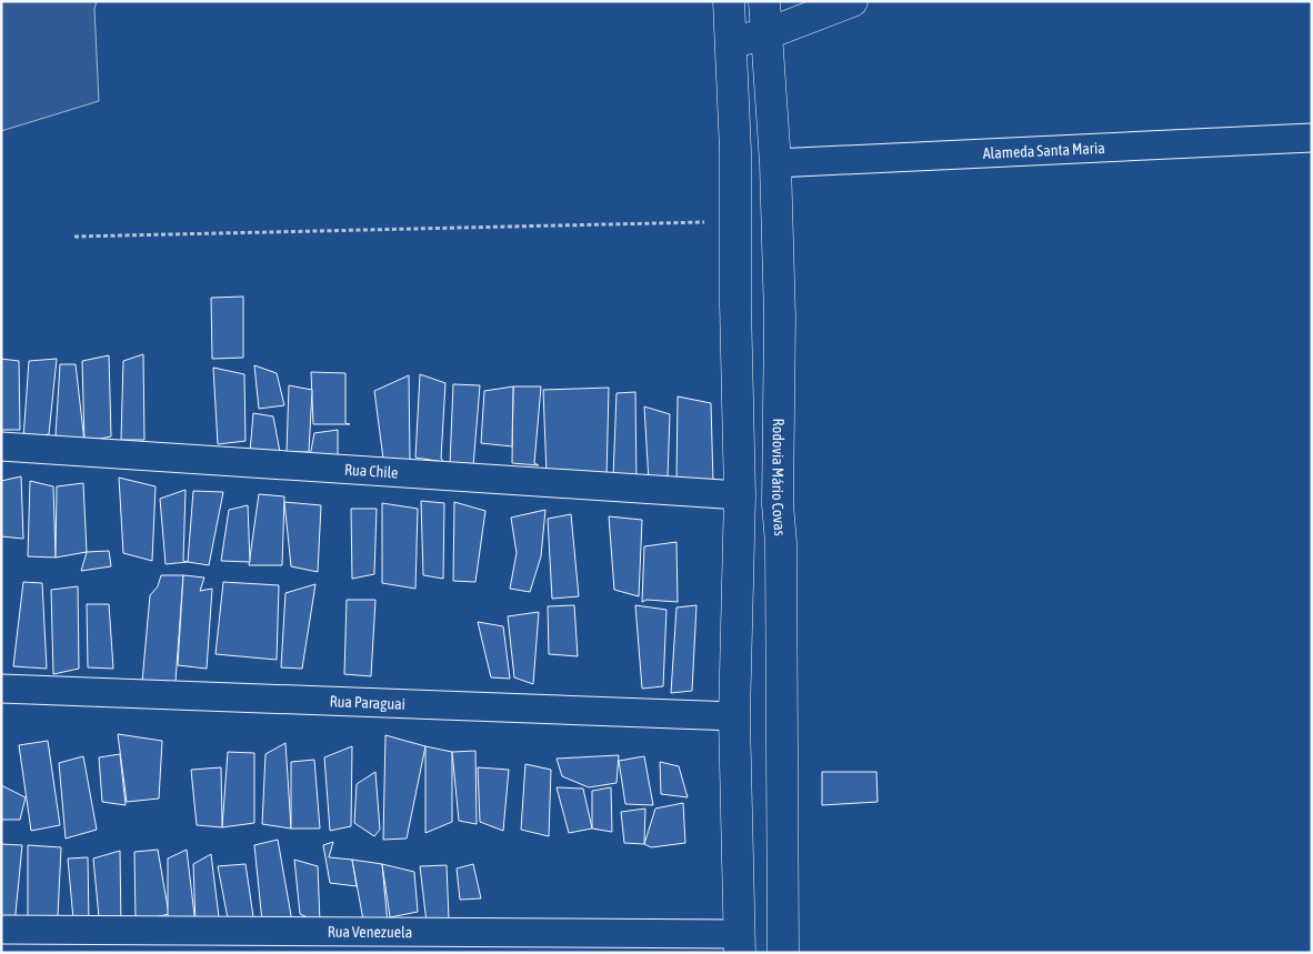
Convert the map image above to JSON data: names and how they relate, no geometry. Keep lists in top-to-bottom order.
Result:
{
  "streets": {
    "main road": ["Rodovia Mário Covas"],
    "street": [
      "Alameda Santa Maria",
      "Rua Chile",
      "Rua Paraguai",
      "Rua Venezuela"
    ]
  },
  "crossings": [
    ["Alameda Santa Maria", "Rodovia Mário Covas"]
  ]
}
